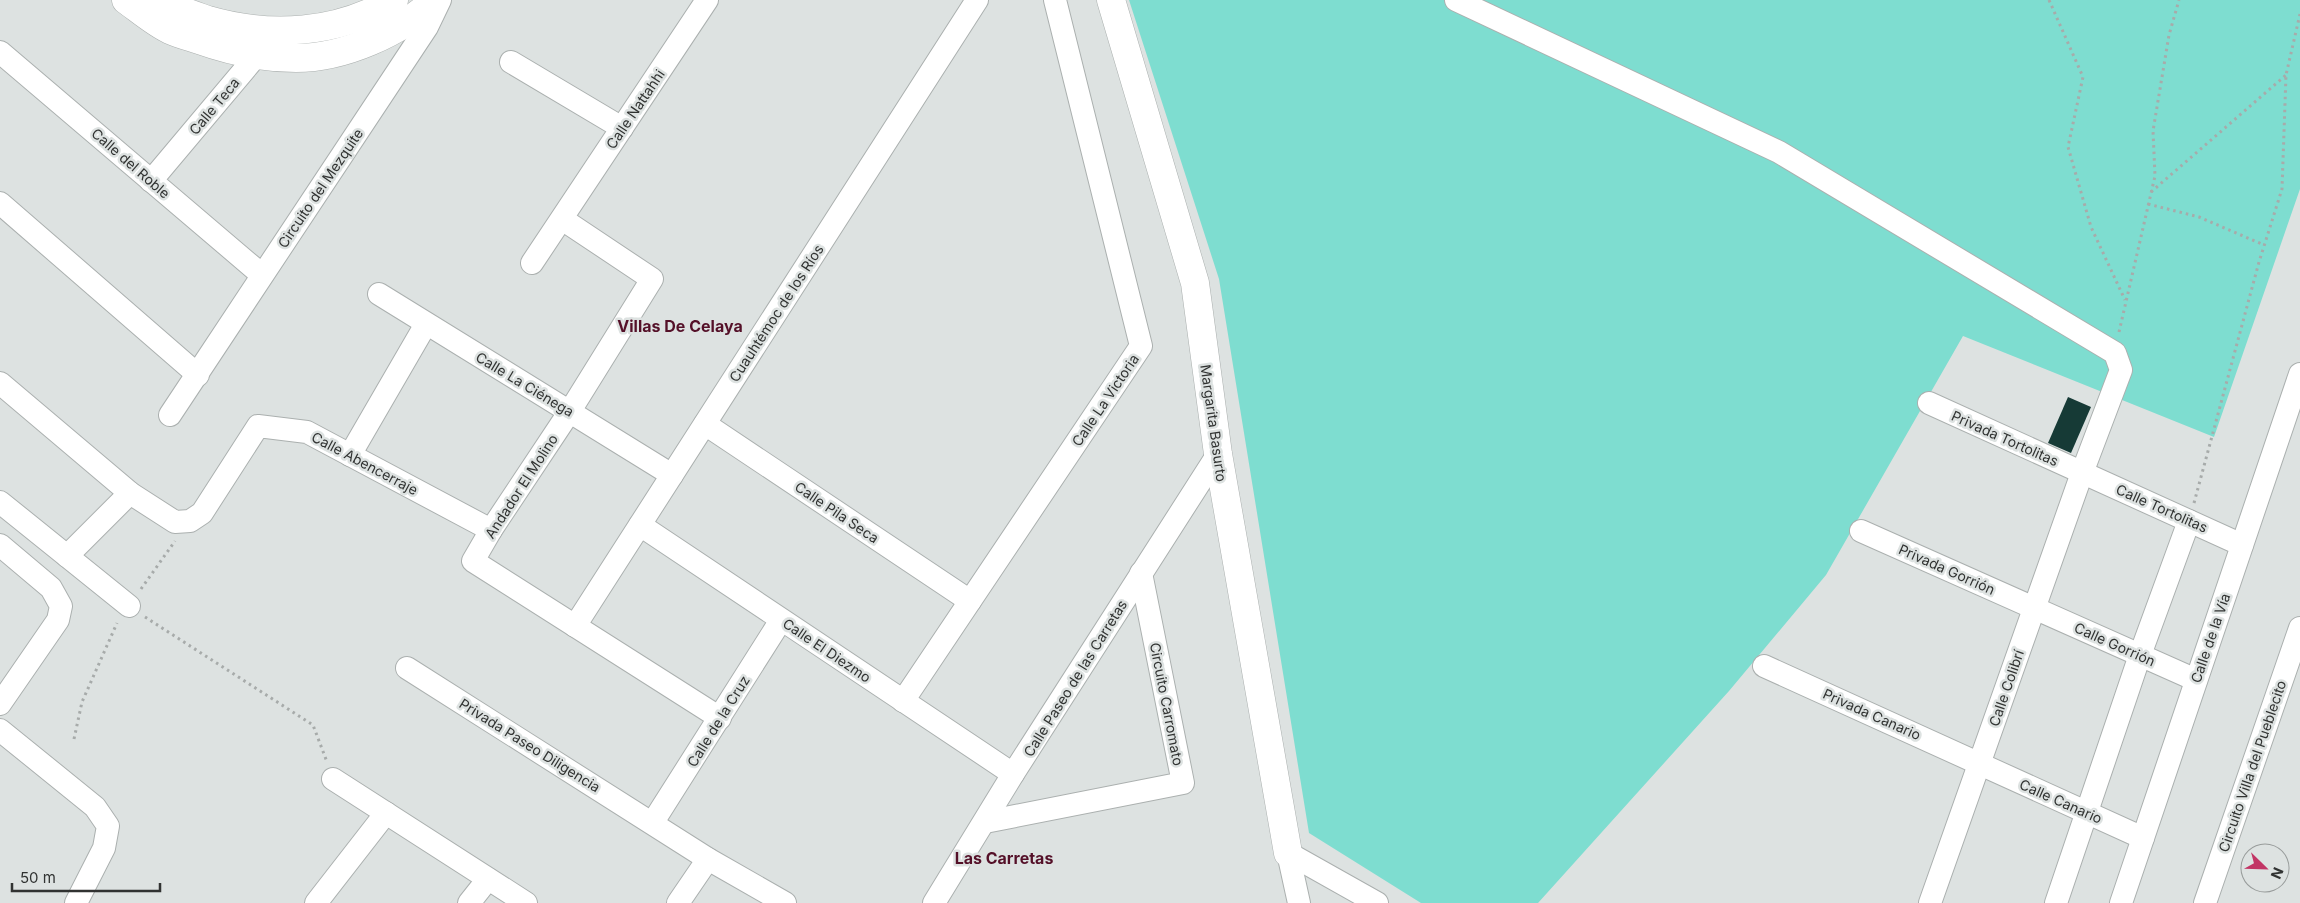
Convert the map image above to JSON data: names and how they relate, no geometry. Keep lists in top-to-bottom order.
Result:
{
  "streets": {
    "street": [
      "Calle Teca",
      "Calle Nattahhi",
      "Calle del Roble",
      "Circuito del Mezquite",
      "Cuauhtémoc de los Ríos",
      "Calle La Ciénega",
      "Calle La Victoria",
      "Margarita Basurto",
      "Privada Tortolitas",
      "Calle Abencerraje",
      "Andador El Molino",
      "Calle Tortolitas",
      "Calle Pila Seca",
      "Privada Gorrión",
      "Calle de la Vía",
      "Calle Gorrión",
      "Calle El Diezmo",
      "Calle Paseo de las Carretas",
      "Calle Colibrí",
      "Circuito Carromato",
      "Privada Canario",
      "Calle de la Cruz",
      "Privada Paseo Diligencia",
      "Circuito Villa del Pueblecito",
      "Calle Canario"
    ]
  },
  "crossings": [
    ["Calle Teca", "Calle del Roble"],
    ["Calle Nattahhi", "Andador El Molino"],
    ["Calle del Roble", "Circuito del Mezquite"],
    ["Cuauhtémoc de los Ríos", "Calle La Ciénega"],
    ["Cuauhtémoc de los Ríos", "Andador El Molino"],
    ["Cuauhtémoc de los Ríos", "Calle Pila Seca"],
    ["Cuauhtémoc de los Ríos", "Calle El Diezmo"],
    ["Calle La Ciénega", "Andador El Molino"],
    ["Calle La Victoria", "Calle Pila Seca"],
    ["Calle La Victoria", "Calle El Diezmo"],
    ["Margarita Basurto", "Calle Paseo de las Carretas"],
    ["Privada Tortolitas", "Calle Tortolitas"],
    ["Privada Tortolitas", "Calle Colibrí"],
    ["Calle Abencerraje", "Andador El Molino"],
    ["Calle Tortolitas", "Calle de la Vía"],
    ["Calle Tortolitas", "Calle Colibrí"],
    ["Privada Gorrión", "Calle Gorrión"],
    ["Privada Gorrión", "Calle Colibrí"],
    ["Calle de la Vía", "Calle Gorrión"],
    ["Calle de la Vía", "Calle Canario"],
    ["Calle Gorrión", "Calle Colibrí"],
    ["Calle El Diezmo", "Calle Paseo de las Carretas"],
    ["Calle El Diezmo", "Calle de la Cruz"],
    ["Calle Paseo de las Carretas", "Circuito Carromato"],
    ["Calle Colibrí", "Privada Canario"],
    ["Calle Colibrí", "Calle Canario"],
    ["Privada Canario", "Calle Canario"],
    ["Calle de la Cruz", "Privada Paseo Diligencia"]
  ],
  "districts": ["Villas De Celaya", "Las Carretas"],
  "scale_bar": "50 m",
  "north": "bottom right"
}
